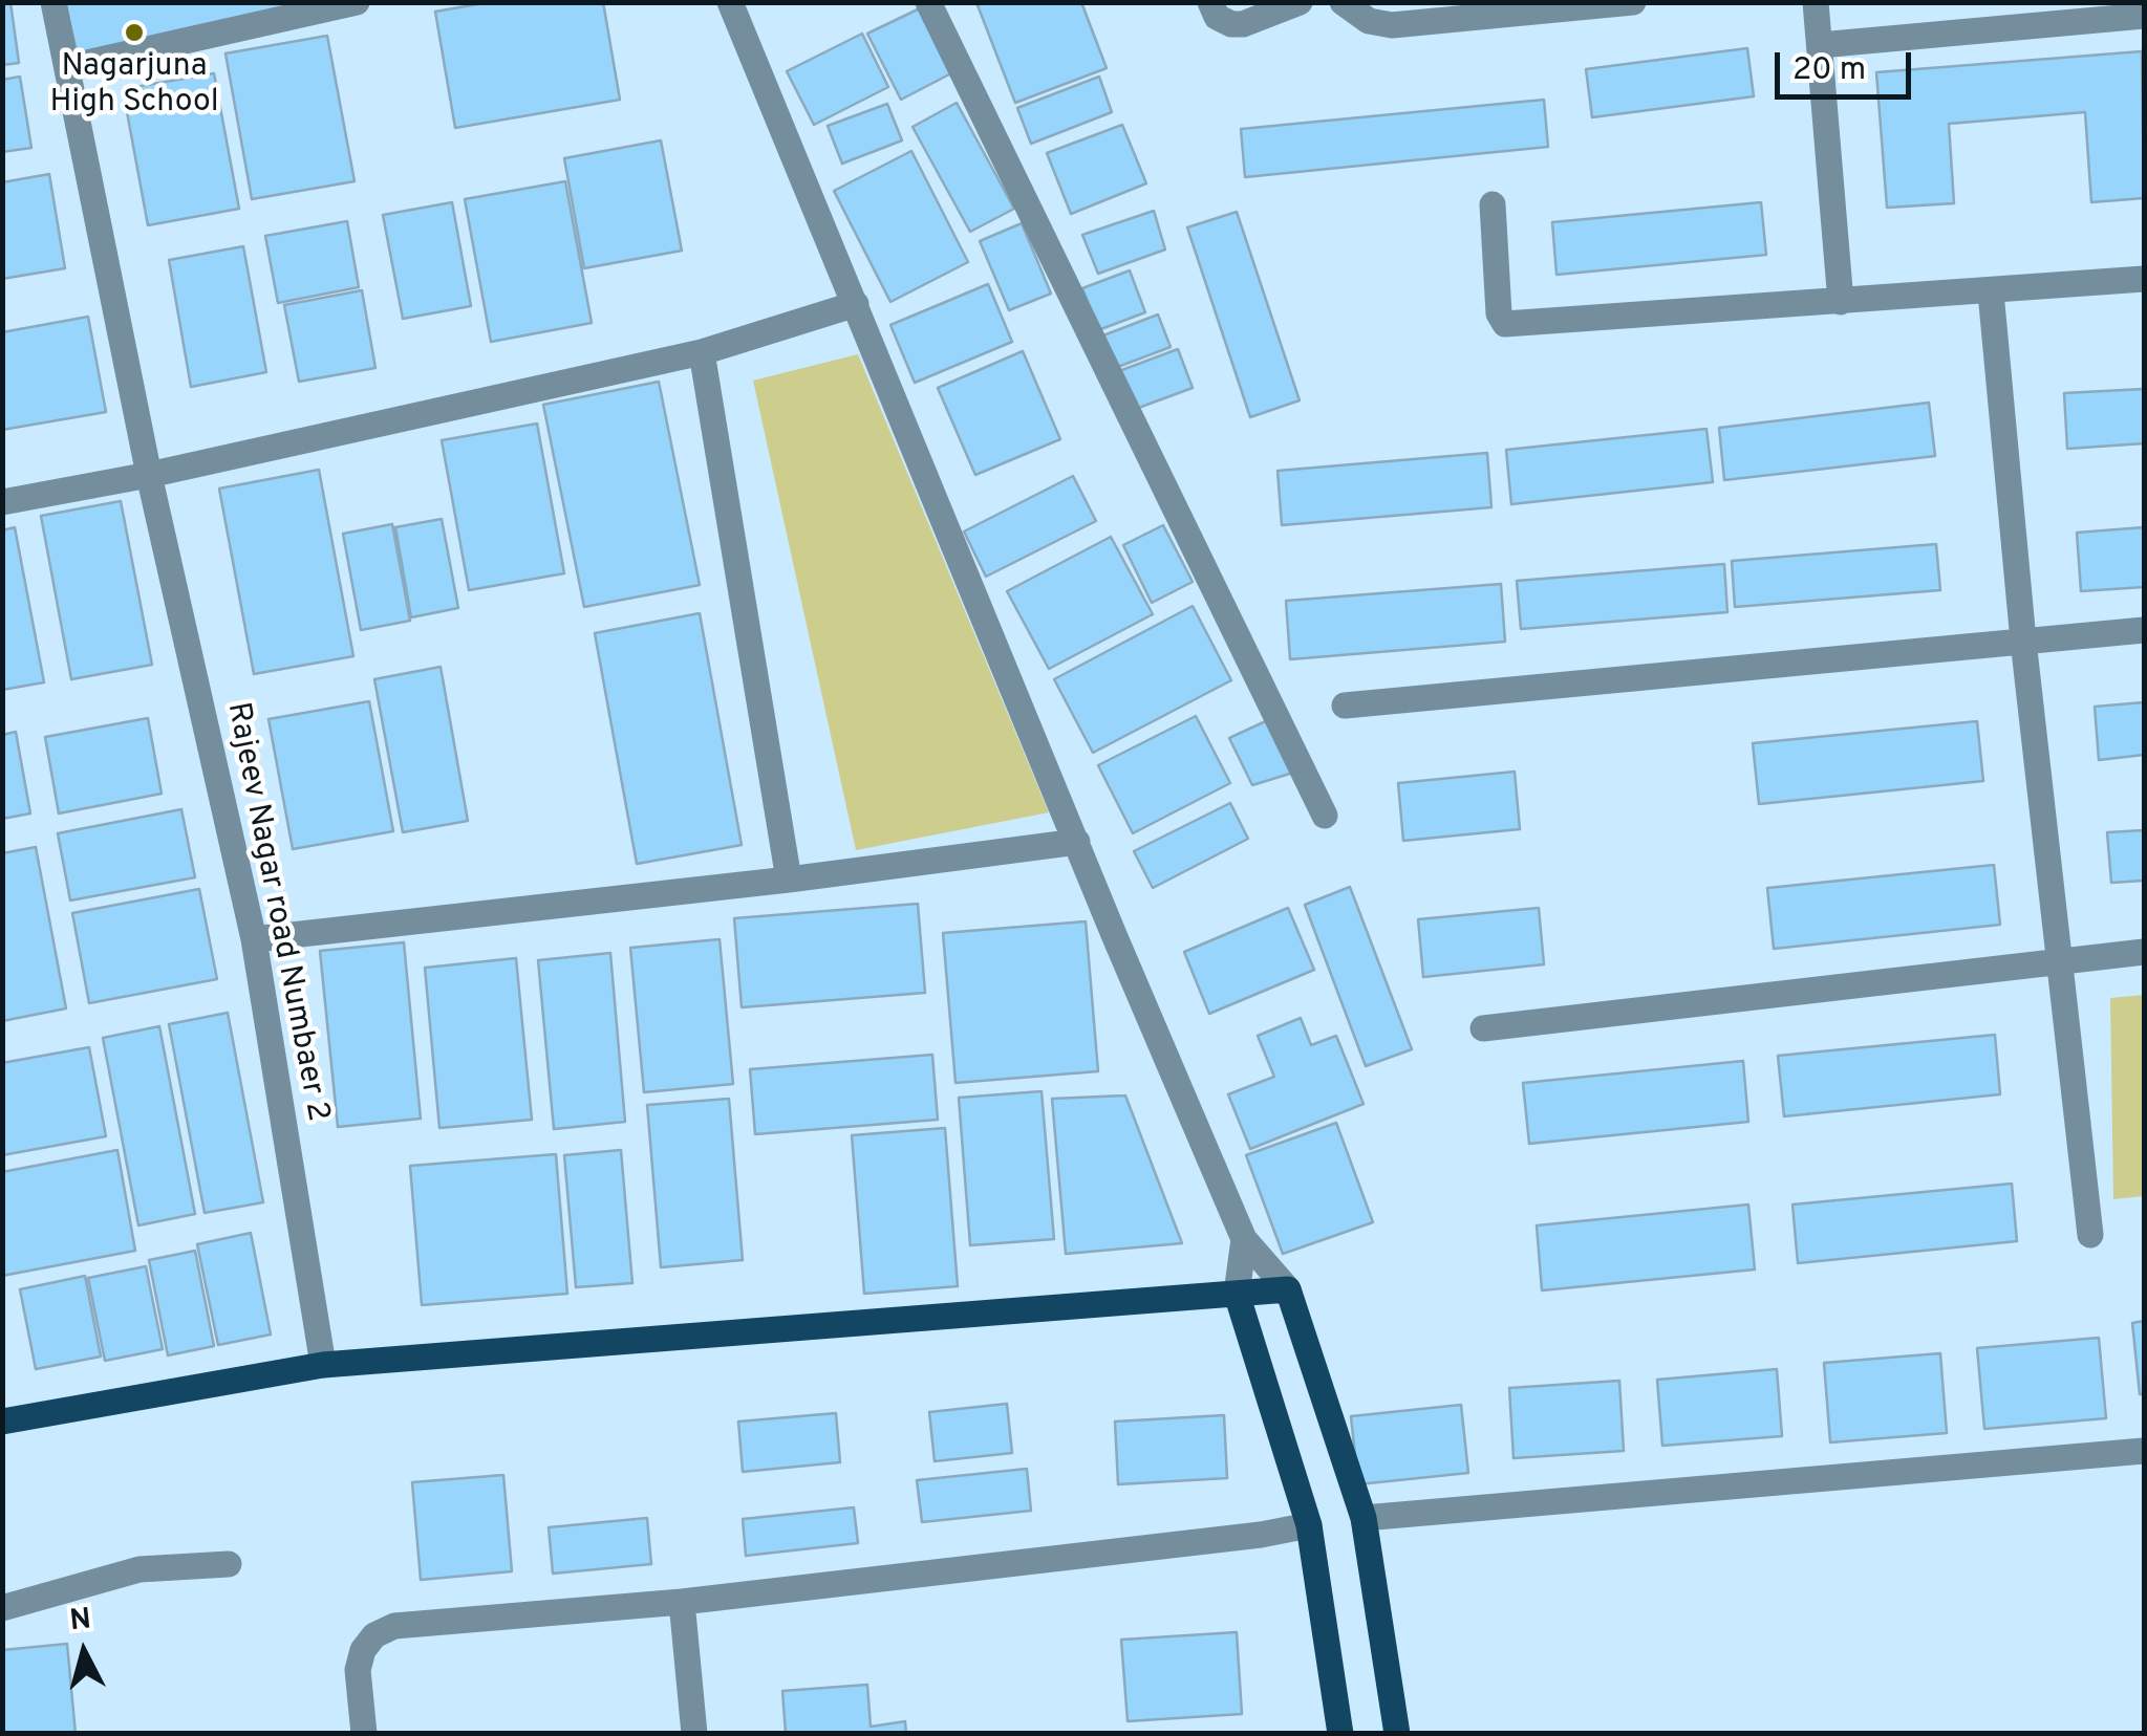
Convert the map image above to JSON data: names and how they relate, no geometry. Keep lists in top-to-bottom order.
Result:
{
  "streets": {
    "street": ["Rajeev Nagar road Numbaer 2"]
  },
  "places": ["Nagarjuna High School"],
  "scale_bar": "20 m",
  "north": "top"
}
